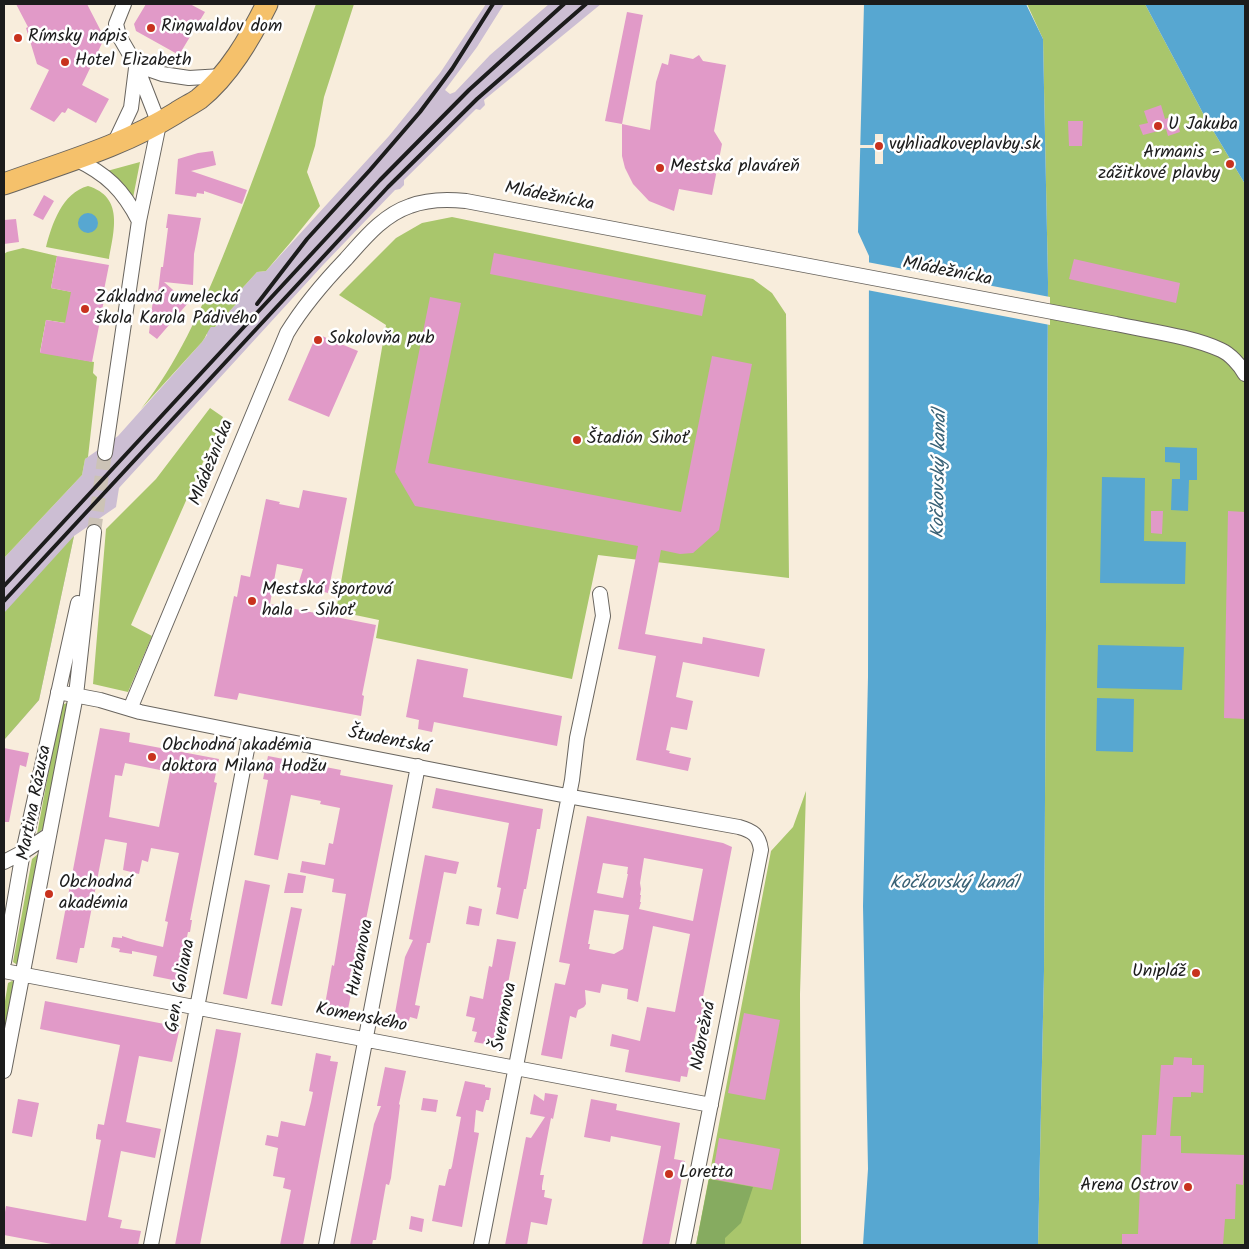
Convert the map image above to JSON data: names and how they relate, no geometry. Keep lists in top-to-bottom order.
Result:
{
  "streets": {
    "street": [
      "Mládežnícka",
      "Študentská",
      "Martina Rázusa",
      "Hurbanova",
      "Gen. Goliana",
      "Švermova",
      "Komenského",
      "Nábrežná"
    ]
  },
  "crossings": [
    ["Mládežnícka", "Študentská"],
    ["Študentská", "Martina Rázusa"],
    ["Študentská", "Hurbanova"],
    ["Študentská", "Gen. Goliana"],
    ["Študentská", "Švermova"],
    ["Študentská", "Nábrežná"],
    ["Martina Rázusa", "Komenského"],
    ["Hurbanova", "Komenského"],
    ["Gen. Goliana", "Komenského"],
    ["Švermova", "Komenského"],
    ["Komenského", "Nábrežná"]
  ],
  "water": ["Kočkovský kanál"],
  "places": [
    "Ringwaldov dom",
    "Rímsky nápis",
    "Hotel Elizabeth",
    "U Jakuba",
    "vyhliadkoveplavby.sk",
    "Armanis - zážitkové plavby",
    "Mestská plaváreň",
    "Základná umelecká škola Karola Pádivého",
    "Sokolovňa pub",
    "Štadión Sihoť",
    "Mestská športová hala - Sihoť",
    "Obchodná akadémia doktora Milana Hodžu",
    "Obchodná akadémia",
    "Unipláž",
    "Loretta",
    "Arena Ostrov"
  ]
}
